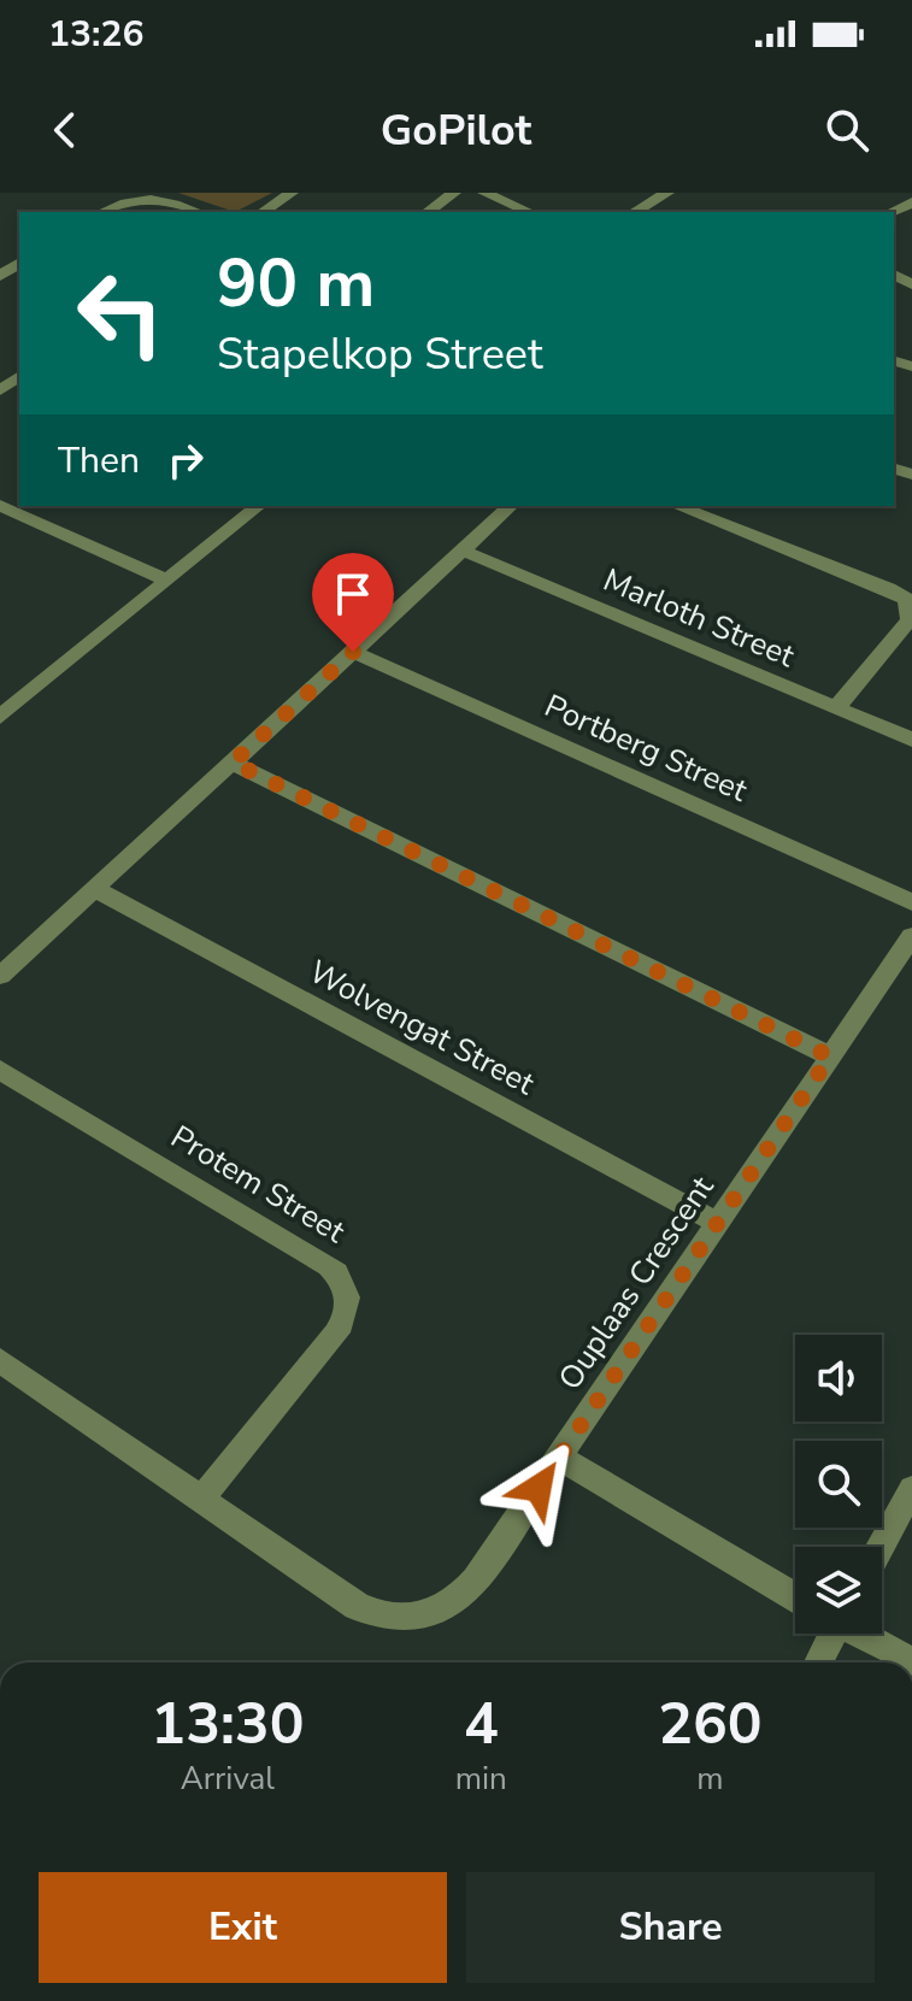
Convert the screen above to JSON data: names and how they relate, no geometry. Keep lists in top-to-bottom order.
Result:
{
  "streets": {
    "street": [
      "Marloth Street",
      "Portberg Street",
      "Wolvengat Street",
      "Protem Street",
      "Ouplaas Crescent"
    ]
  },
  "crossings": [
    ["Wolvengat Street", "Ouplaas Crescent"],
    ["Protem Street", "Ouplaas Crescent"]
  ],
  "page": {
    "status": "13:26",
    "header": "GoPilot",
    "turn": ["90 m", "Stapelkop Street"],
    "then": "Then",
    "eta": [
      "13:30",
      "Arrival",
      "4",
      "min",
      "260",
      "m"
    ],
    "buttons": ["Exit", "Share"]
  }
}
